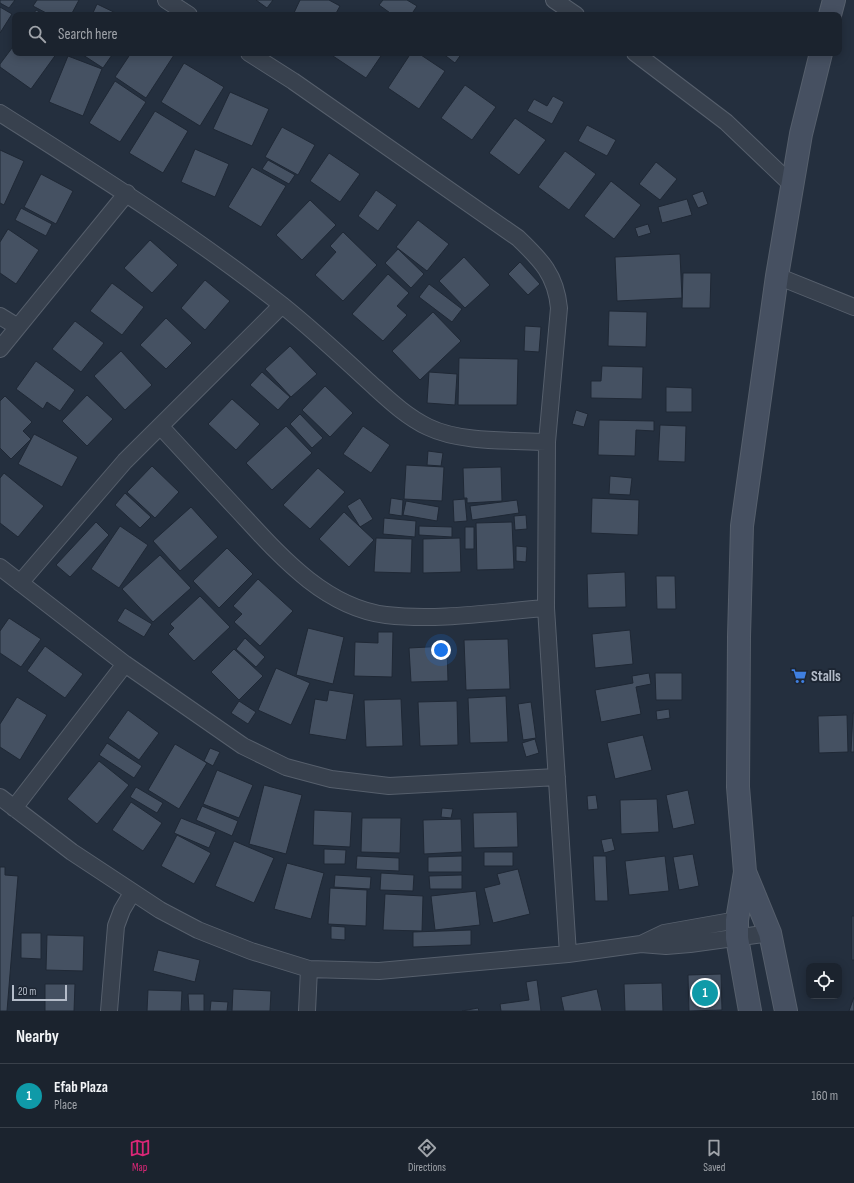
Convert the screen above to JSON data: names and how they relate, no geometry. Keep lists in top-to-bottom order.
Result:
{
  "places": {
    "supermarket": ["Stalls"]
  },
  "scale_bar": "20 m",
  "page": {
    "search": "Search here",
    "pins": "1",
    "scale": "20 m",
    "heading": "Nearby",
    "list": [
      {
        "mark": "1",
        "name": "Efab Plaza",
        "note": "Place",
        "value": "160 m"
      }
    ],
    "nav": ["Map", "Directions", "Saved"]
  }
}
